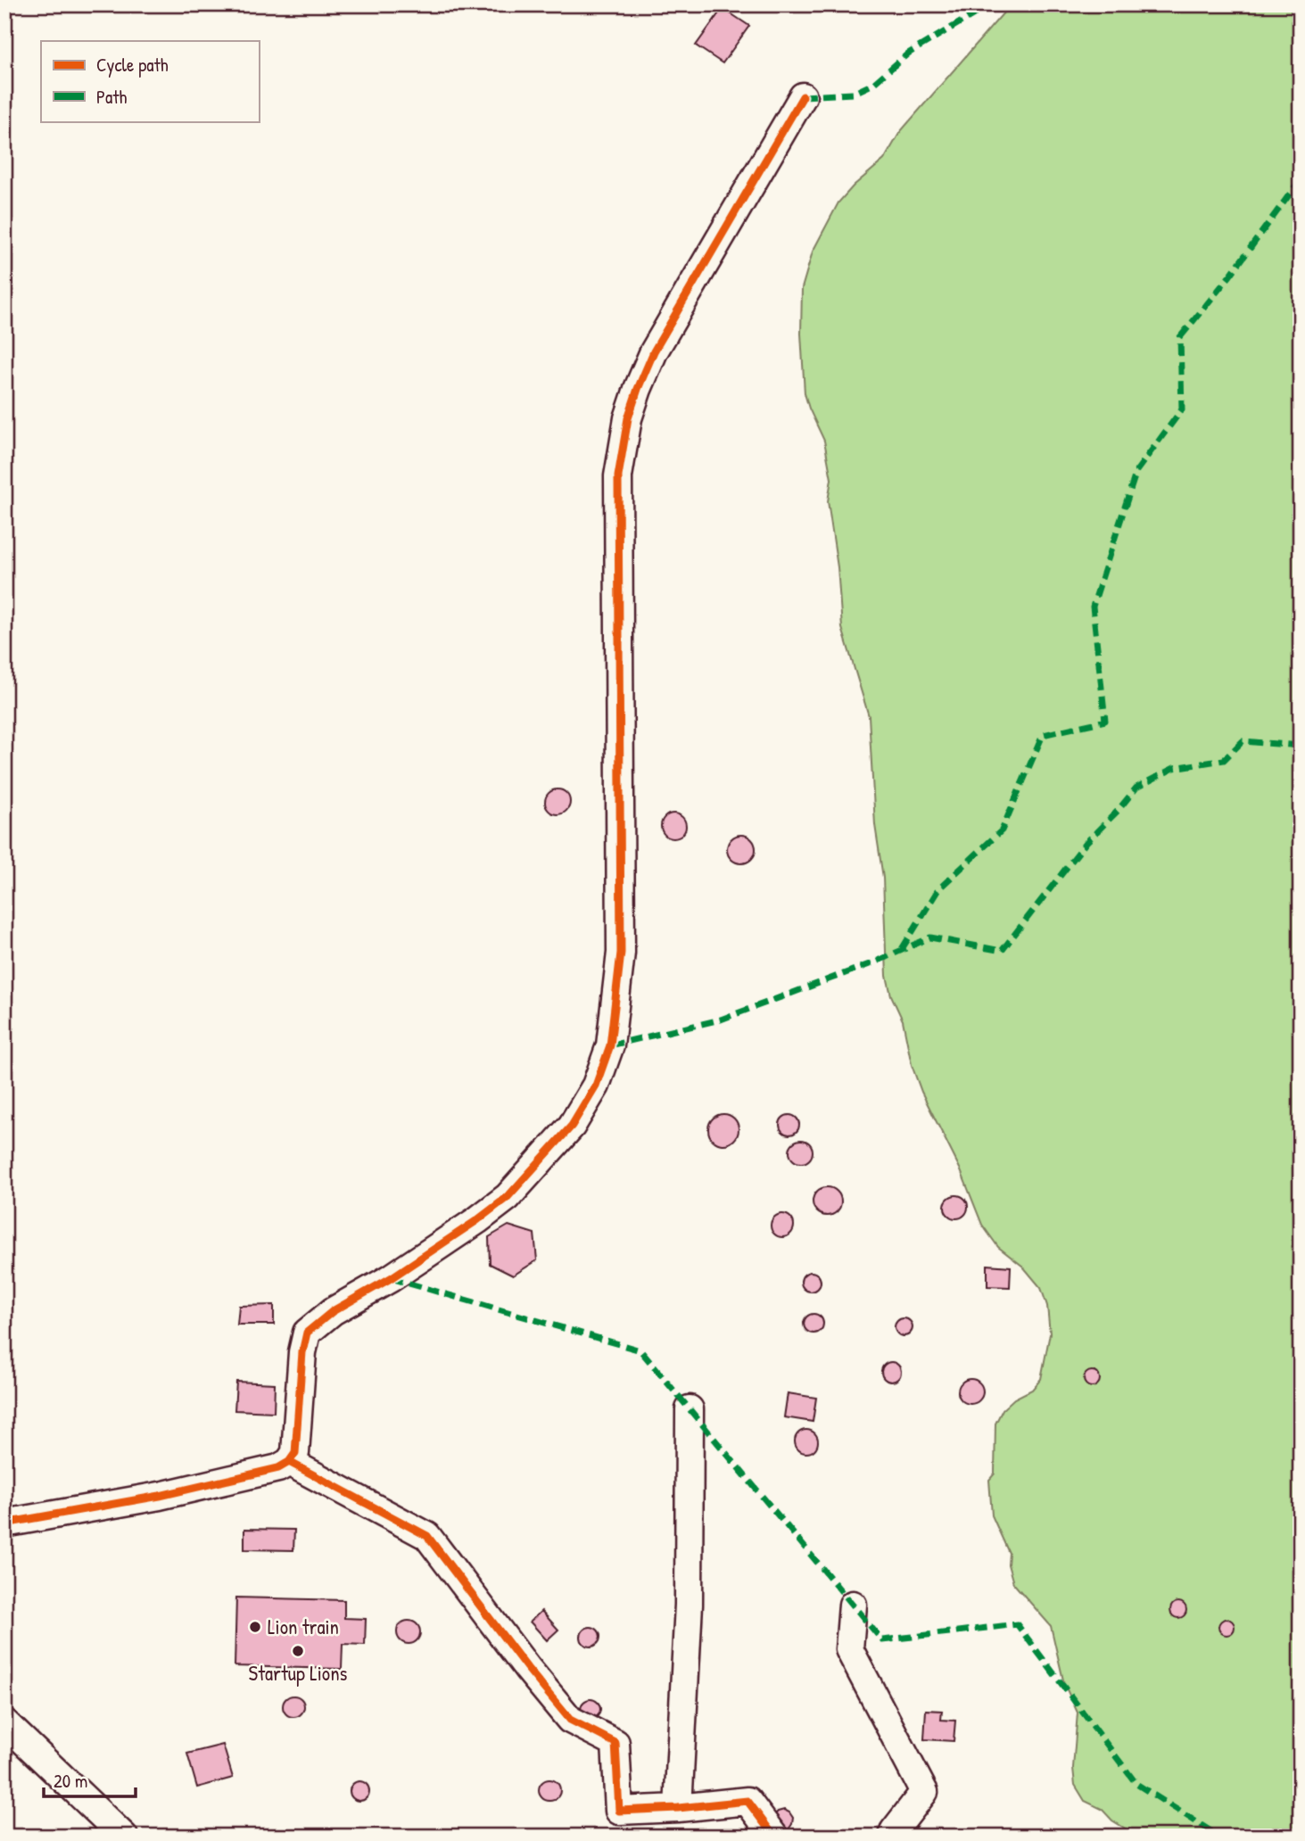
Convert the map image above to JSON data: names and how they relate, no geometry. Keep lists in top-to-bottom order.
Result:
{
  "places": ["Lion train", "Startup Lions"],
  "legend": ["Cycle path", "Path"],
  "scale_bar": "20 m"
}
